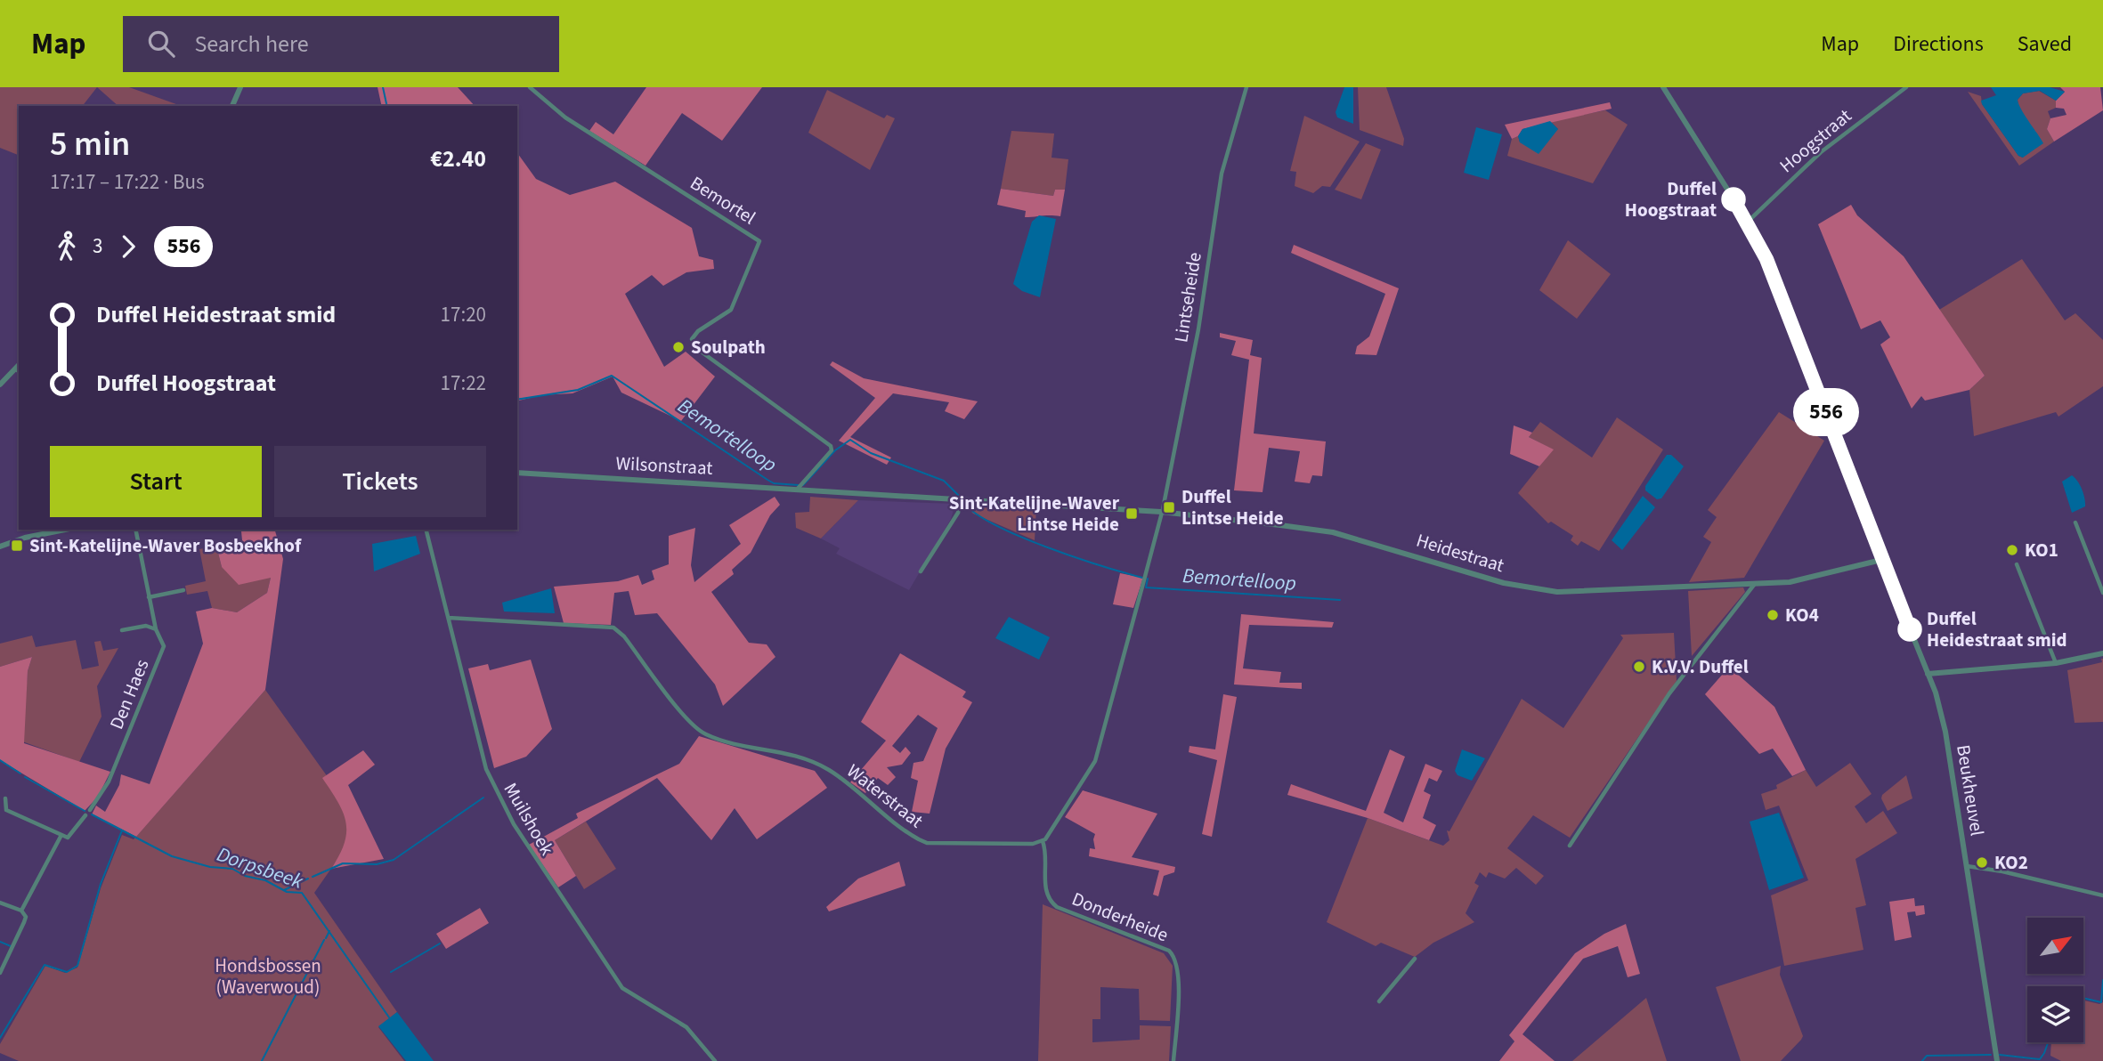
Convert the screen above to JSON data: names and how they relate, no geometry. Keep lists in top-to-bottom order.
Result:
{
  "streets": {
    "street": [
      "Hoogstraat",
      "Bemortel",
      "Lintseheide",
      "Wilsonstraat",
      "Heidestraat",
      "Den Haes",
      "Beukheuvel",
      "Waterstraat",
      "Muilshoek",
      "Donderheide"
    ]
  },
  "crossings": [
    ["Bemortel", "Wilsonstraat"],
    ["Lintseheide", "Wilsonstraat"],
    ["Lintseheide", "Heidestraat"],
    ["Wilsonstraat", "Heidestraat"],
    ["Waterstraat", "Muilshoek"],
    ["Waterstraat", "Donderheide"]
  ],
  "water": ["Bemortelloop", "Dorpsbeek"],
  "parks": ["Hondsbossen (Waverwoud)"],
  "places": {
    "other": [
      "Duffel Hoogstraat",
      "Soulpath",
      "KO1",
      "KO4",
      "Duffel Heidestraat smid",
      "K.V.V. Duffel",
      "KO2"
    ],
    "transit": ["Duffel Lintse Heide", "Sint-Katelijne-Waver Lintse Heide", "Sint-Katelijne-Waver Bosbeekhof"]
  },
  "lines": ["bus line 556"],
  "north": "top right",
  "page": {
    "header": "Map",
    "search": "Search here",
    "nav": ["Map", "Directions", "Saved"],
    "on_map": "556",
    "heading": ["5 min", "17:17 – 17:22 · Bus", "€2.40"],
    "legs": ["3", "556"],
    "list": [
      {
        "name": "Duffel Heidestraat smid",
        "value": "17:20"
      },
      {
        "name": "Duffel Hoogstraat",
        "value": "17:22"
      }
    ],
    "buttons": ["Start", "Tickets"]
  }
}
